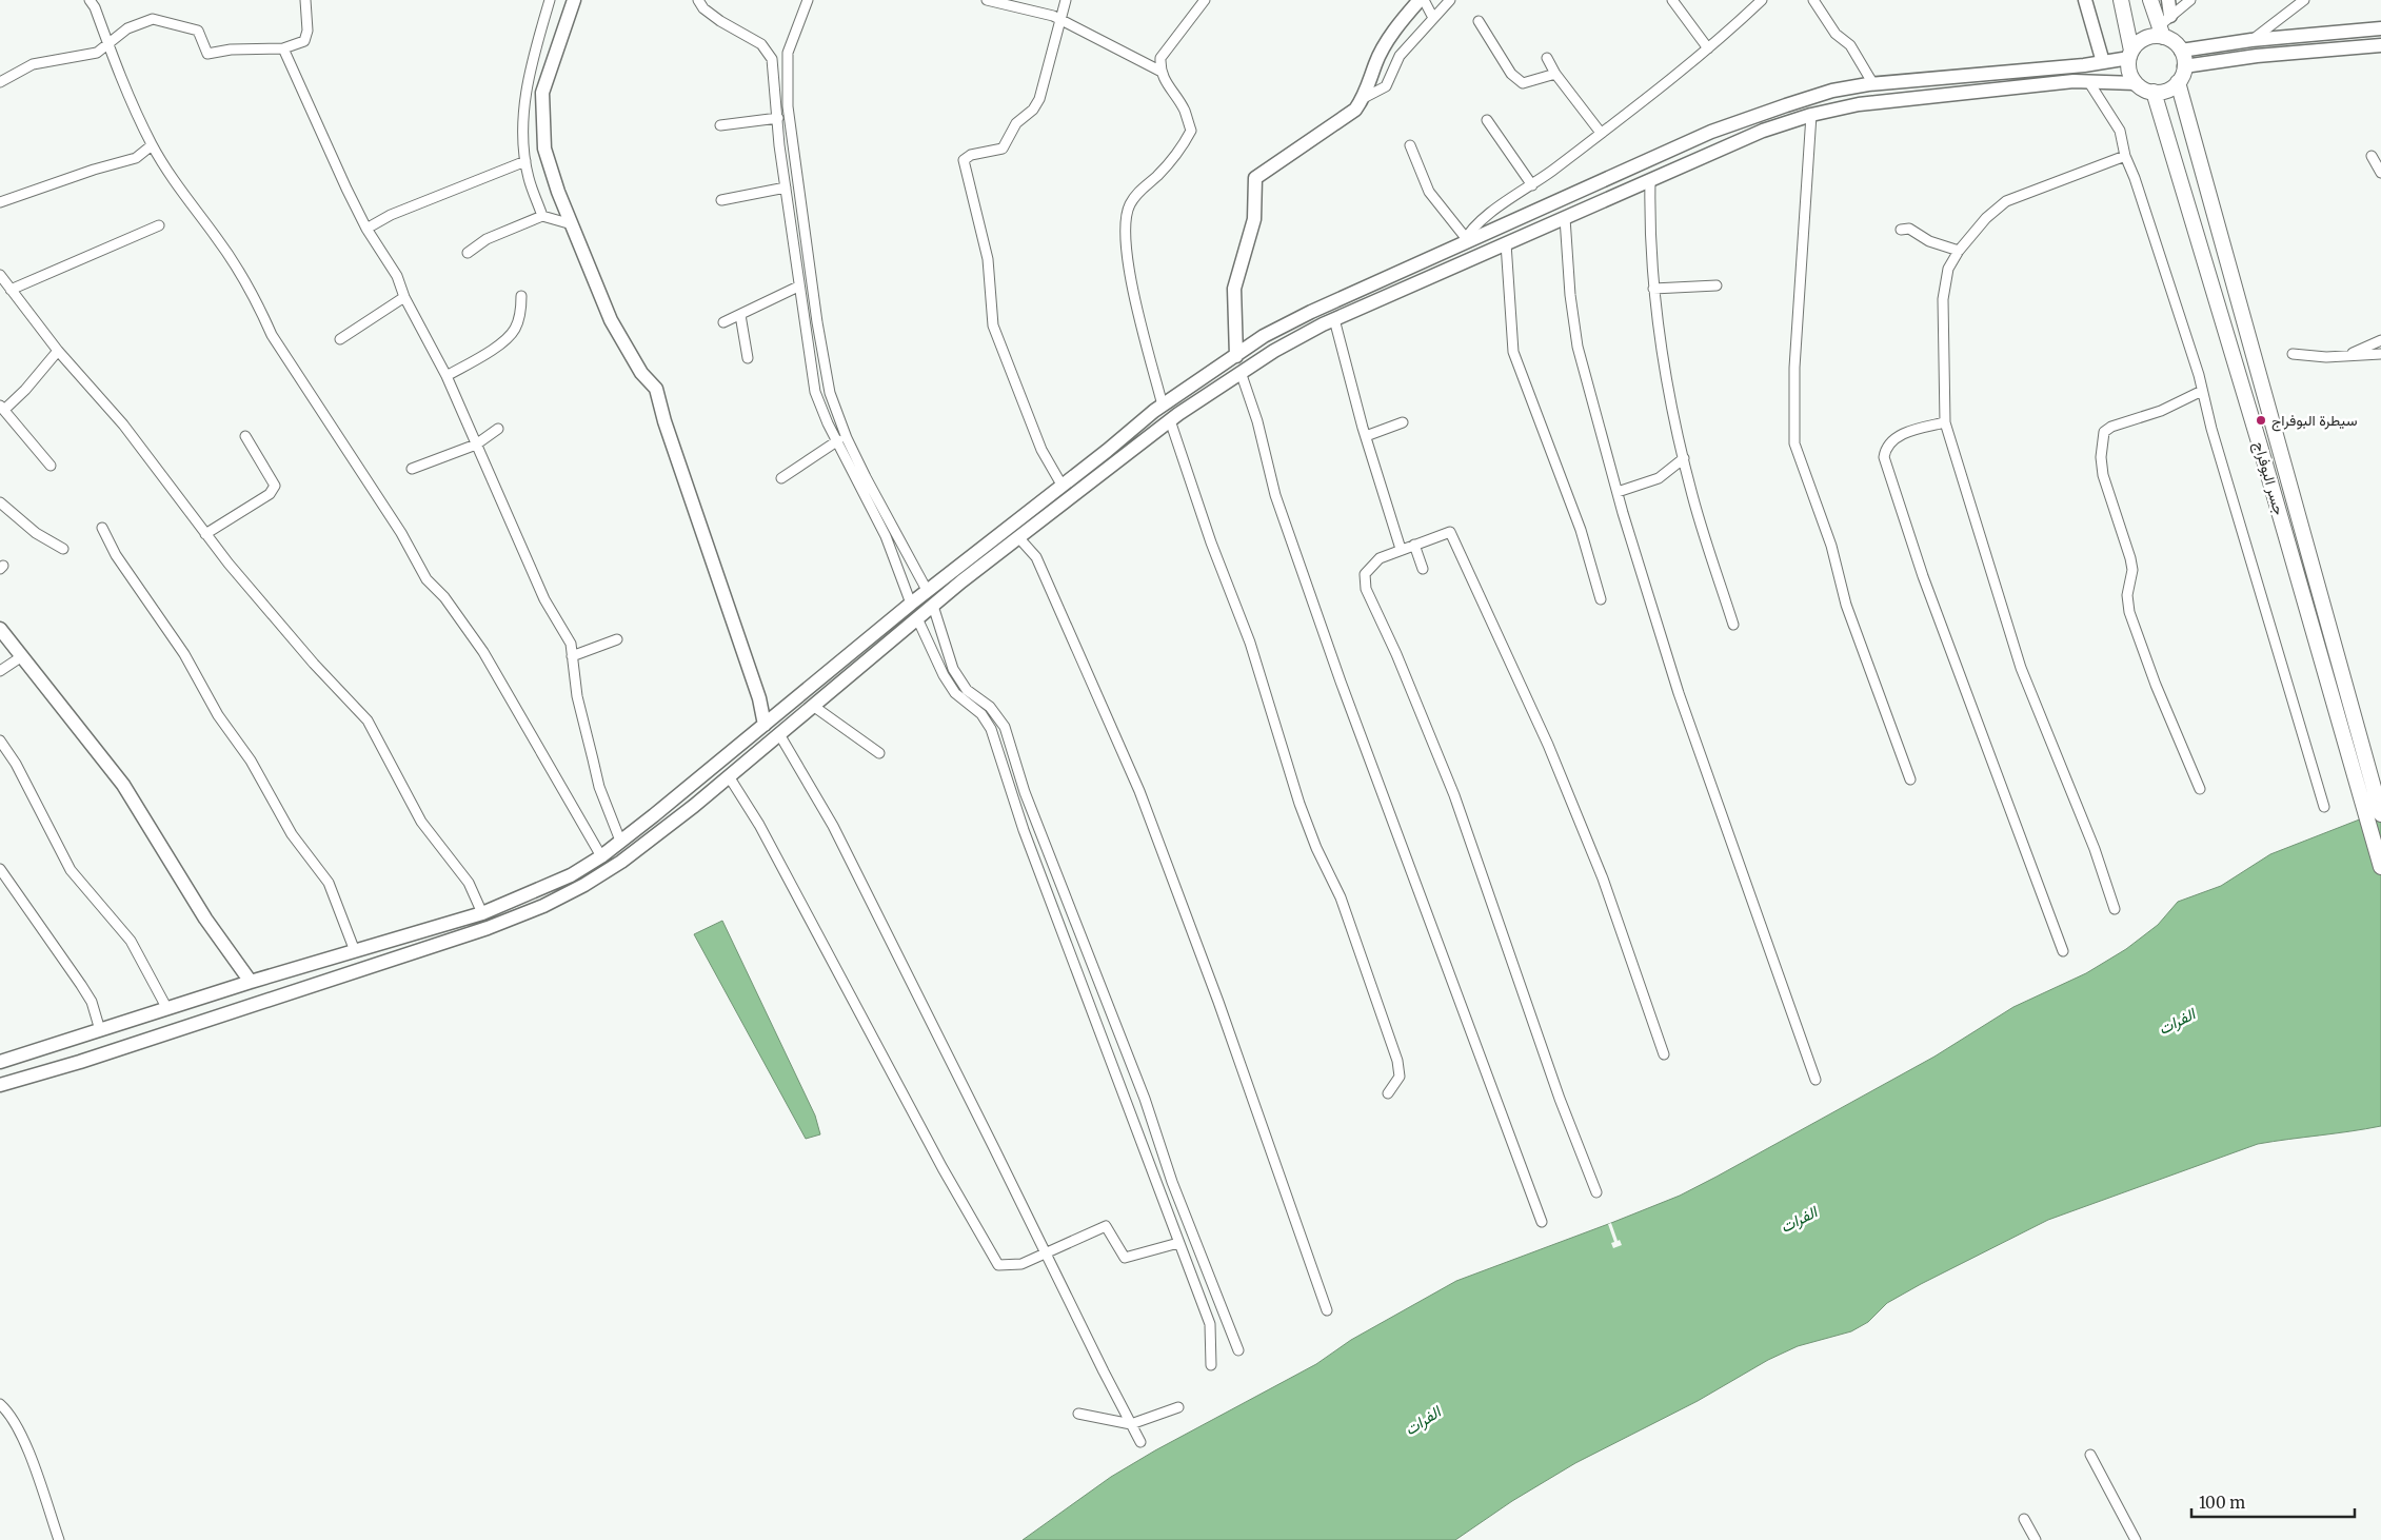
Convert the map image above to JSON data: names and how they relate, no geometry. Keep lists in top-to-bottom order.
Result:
{
  "streets": {
    "main road": ["جسر البوفراج"]
  },
  "water": ["الفرات"],
  "places": ["سيطرة البوفراج"],
  "scale_bar": "100 m"
}
